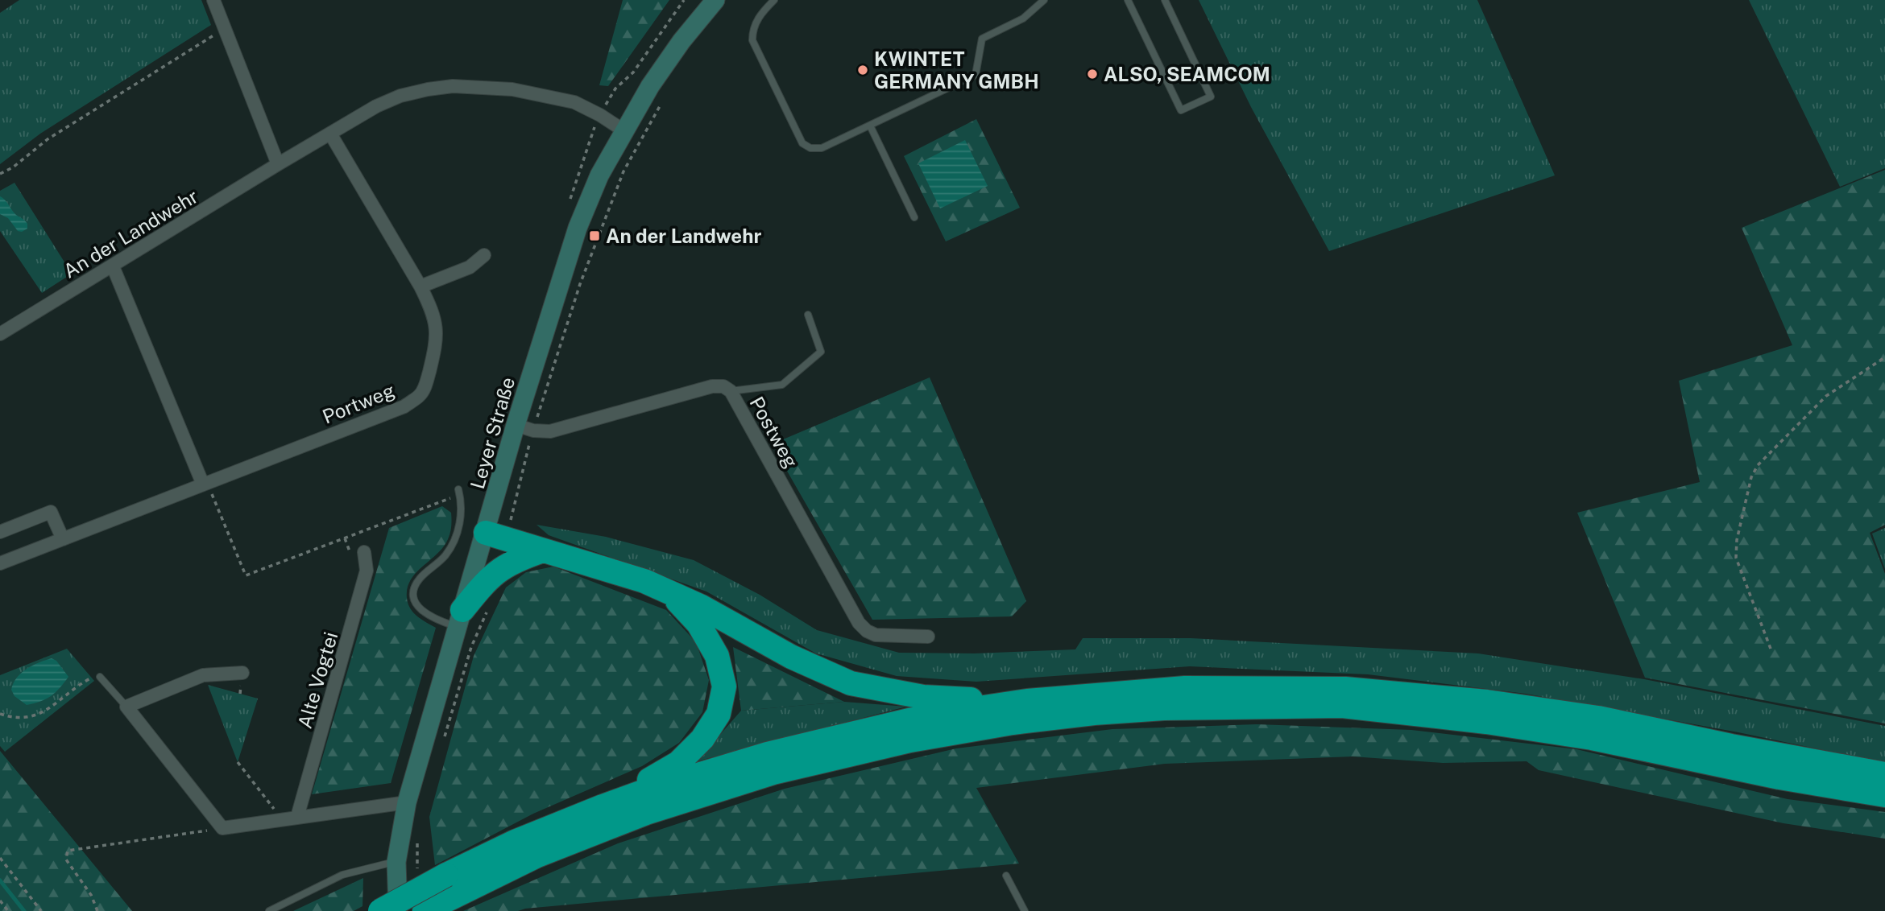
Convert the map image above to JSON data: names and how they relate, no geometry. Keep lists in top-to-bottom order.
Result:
{
  "streets": {
    "street": [
      "An der Landwehr",
      "Portweg",
      "Postweg",
      "Leyer Straße",
      "Alte Vogtei"
    ]
  },
  "crossings": [
    ["An der Landwehr", "Portweg"],
    ["An der Landwehr", "Leyer Straße"],
    ["Postweg", "Leyer Straße"]
  ],
  "places": {
    "other": ["KWINTET GERMANY GMBH", "ALSO, SEAMCOM"],
    "transit": ["An der Landwehr"]
  }
}
